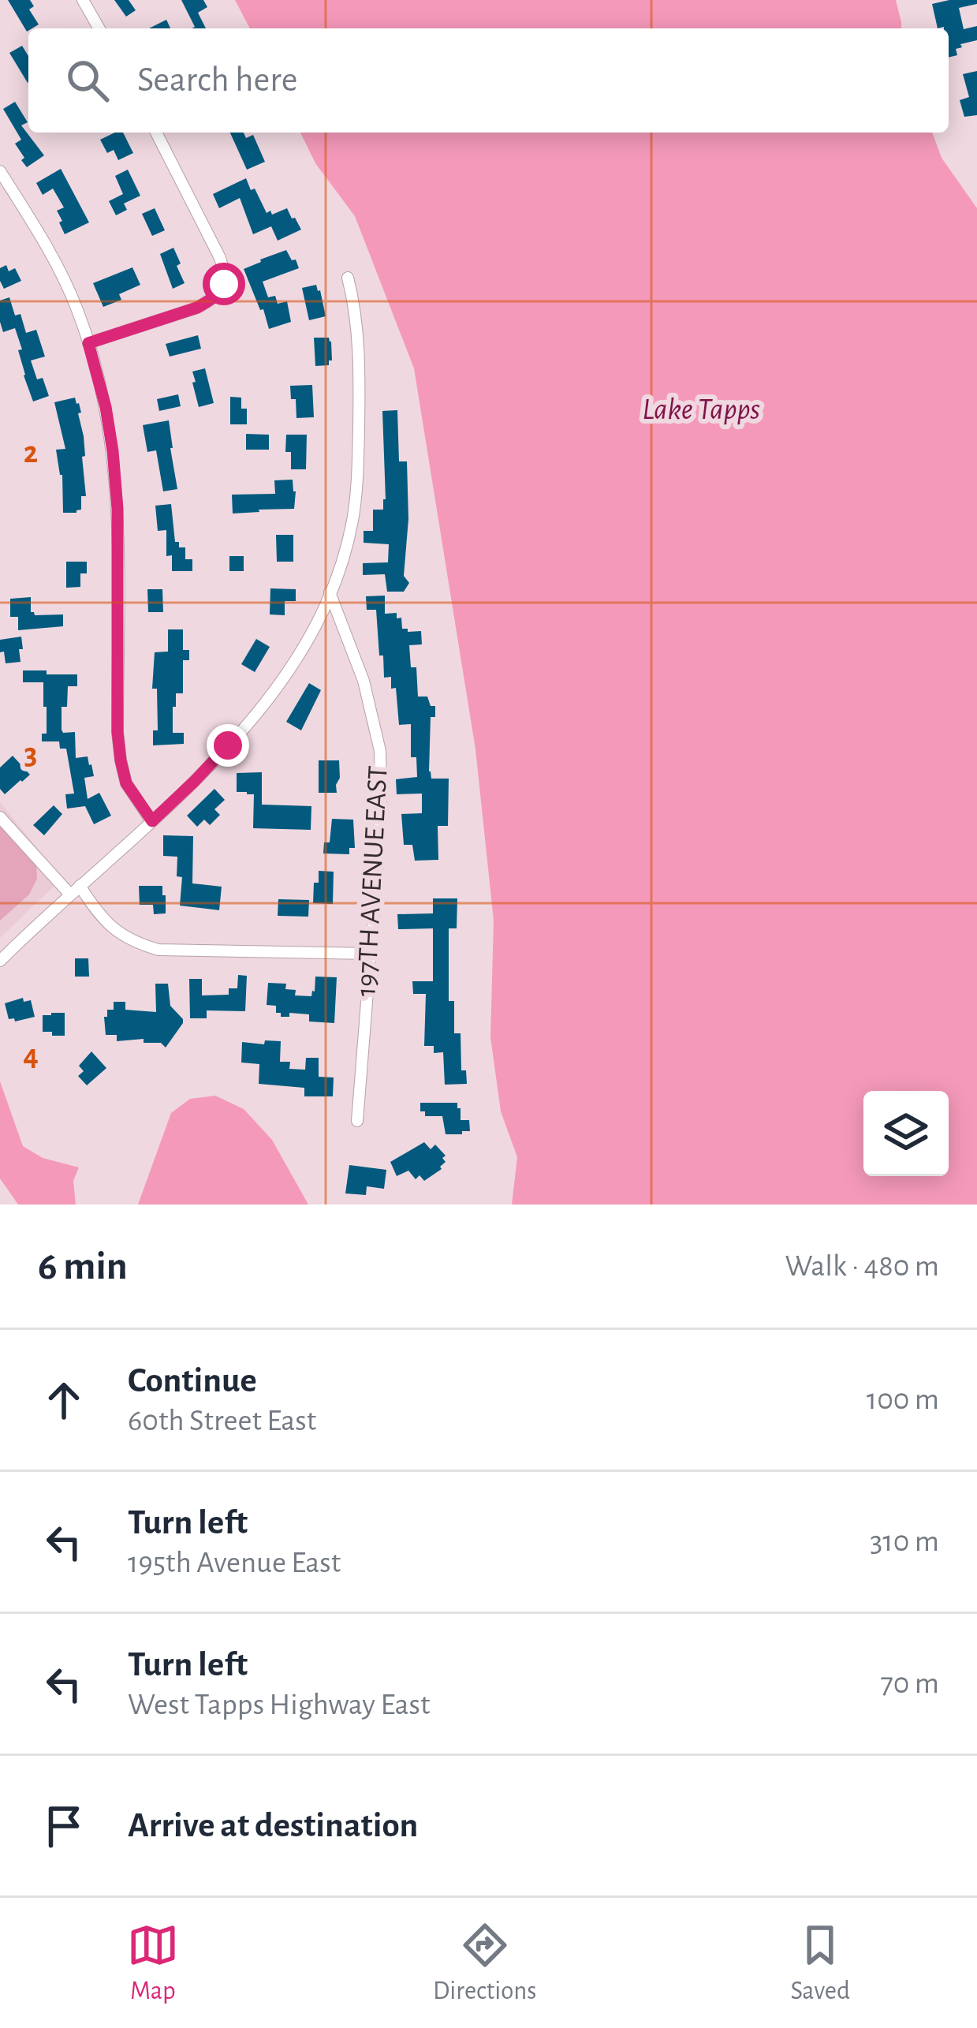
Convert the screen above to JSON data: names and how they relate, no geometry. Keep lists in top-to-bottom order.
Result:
{
  "streets": {
    "street": ["197TH AVENUE EAST"]
  },
  "water": ["Lake Tapps"],
  "page": {
    "search": "Search here",
    "heading": ["6 min", "Walk · 480 m"],
    "list": [
      ["Continue", "60th Street East", "100 m"],
      ["Turn left", "195th Avenue East", "310 m"],
      ["Turn left", "West Tapps Highway East", "70 m"],
      "Arrive at destination"
    ],
    "nav": ["Map", "Directions", "Saved"]
  },
  "grid": {
    "rows": ["2", "3", "4"]
  }
}
